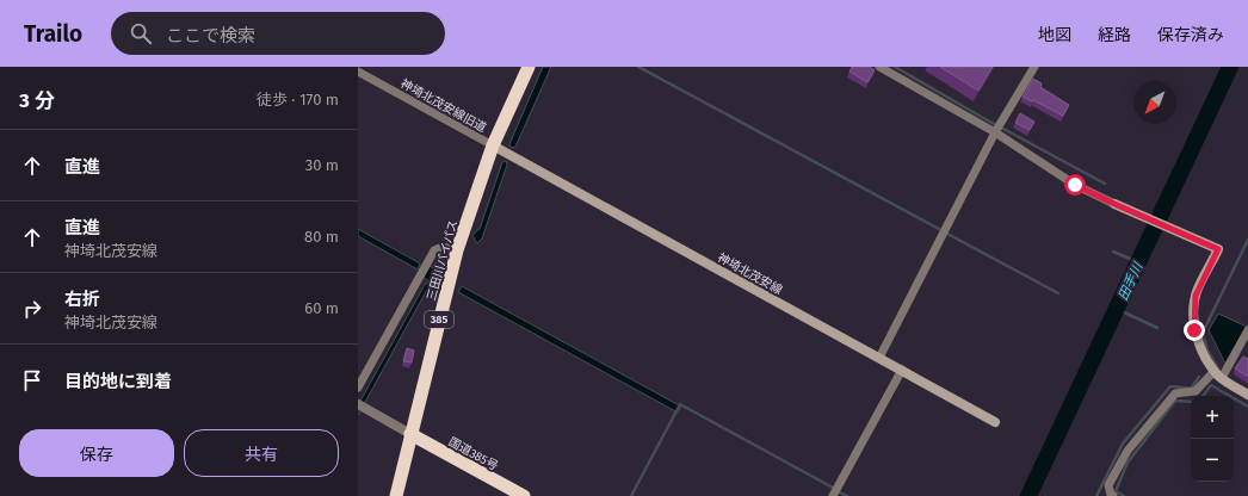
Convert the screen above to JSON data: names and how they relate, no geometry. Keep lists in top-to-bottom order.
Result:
{
  "streets": {
    "highway": ["三田川バイパス", "385", "国道385号"],
    "main road": ["神埼北茂安線"],
    "street": ["神埼北茂安線旧道"]
  },
  "crossings": [
    ["神埼北茂安線旧道", "三田川バイパス"],
    ["神埼北茂安線旧道", "神埼北茂安線"],
    ["三田川バイパス", "神埼北茂安線"],
    ["三田川バイパス", "国道385号"]
  ],
  "water": ["田手川"],
  "north": "bottom left",
  "page": {
    "header": "Trailo",
    "search": "ここで検索",
    "nav": ["地図", "経路", "保存済み"],
    "heading": ["3 分", "徒歩 · 170 m"],
    "list": [
      ["直進", "30 m"],
      ["直進", "神埼北茂安線", "80 m"],
      ["右折", "神埼北茂安線", "60 m"],
      "目的地に到着"
    ],
    "map_buttons": ["+", "−"],
    "buttons": ["保存", "共有"]
  }
}
